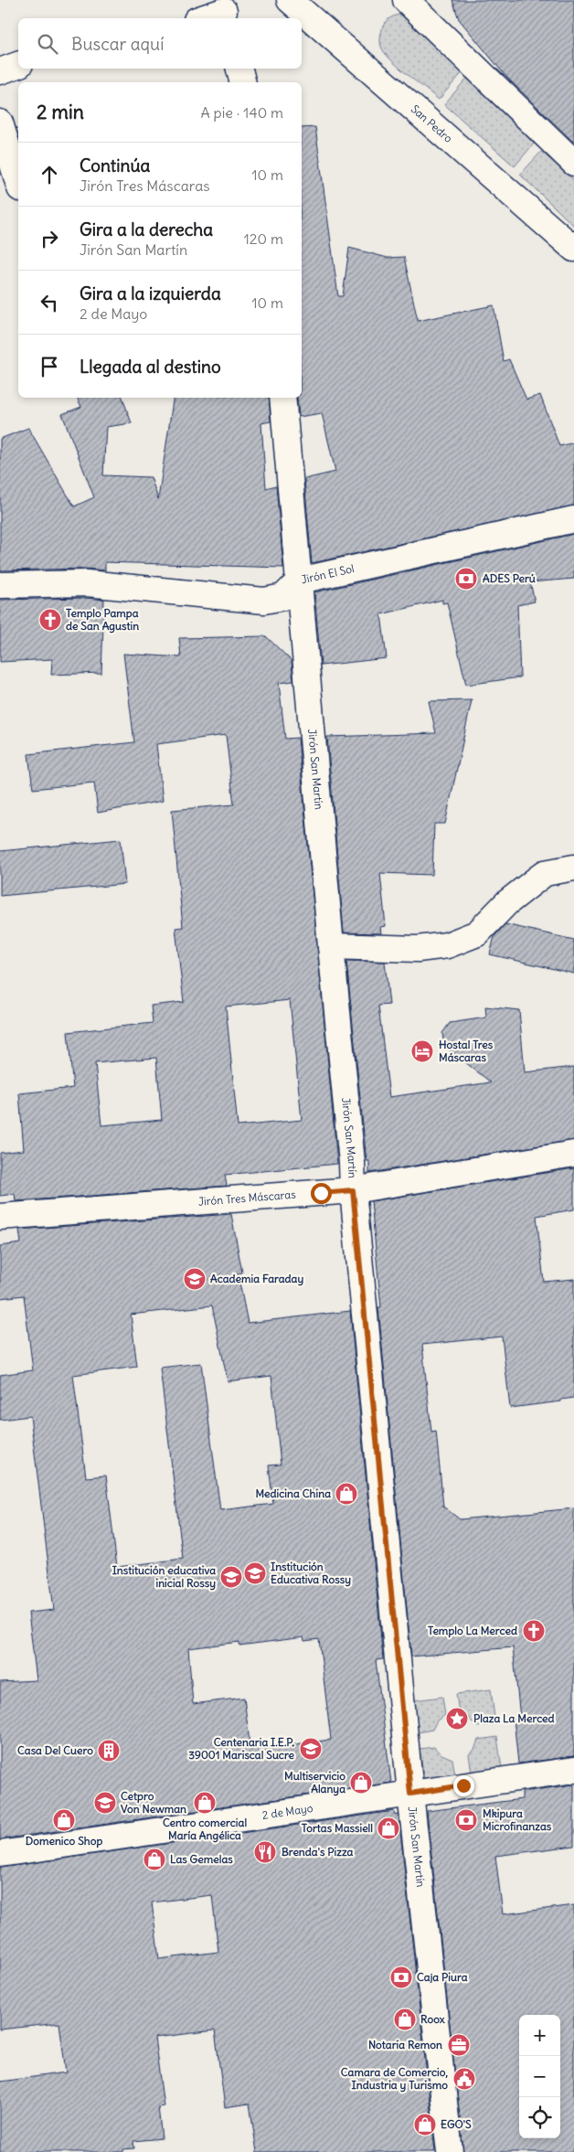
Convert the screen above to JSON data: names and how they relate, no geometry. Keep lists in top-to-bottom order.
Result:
{
  "streets": {
    "street": [
      "San Pedro",
      "Jirón El Sol",
      "Jirón San Martín",
      "Jirón Tres Máscaras",
      "2 de Mayo"
    ]
  },
  "crossings": [
    ["Jirón El Sol", "Jirón San Martín"],
    ["Jirón San Martín", "Jirón Tres Máscaras"],
    ["Jirón San Martín", "2 de Mayo"]
  ],
  "places": {
    "bank": ["ADES Perú", "Mkipura Microfinanzas", "Caja Piura"],
    "church": ["Templo Pampa de San Agustin", "Templo La Merced"],
    "hotel": ["Hostal Tres Máscaras"],
    "school or university": [
      "Academia Faraday",
      "Institución Educativa Rossy",
      "Institución educativa inicial Rossy",
      "Centenaria I.E.P. 39001 Mariscal Sucre",
      "Cetpro Von Newman"
    ],
    "shop": [
      "Medicina China",
      "Multiservicio Alanya",
      "Centro comercial María Angélica",
      "Domenico Shop",
      "Tortas Massiell",
      "Las Gemelas",
      "Roox",
      "EGO'S"
    ],
    "place": ["Plaza La Merced"],
    "building": ["Casa Del Cuero"],
    "restaurant": ["Brenda's Pizza"],
    "office": ["Notaria Remon"],
    "public building": ["Camara de Comercio, Industria y Turismo"]
  },
  "page": {
    "search": "Buscar aquí",
    "heading": ["2 min", "A pie · 140 m"],
    "list": [
      ["Continúa", "Jirón Tres Máscaras", "10 m"],
      ["Gira a la derecha", "Jirón San Martín", "120 m"],
      ["Gira a la izquierda", "2 de Mayo", "10 m"],
      "Llegada al destino"
    ],
    "map_buttons": ["+", "−"]
  }
}
